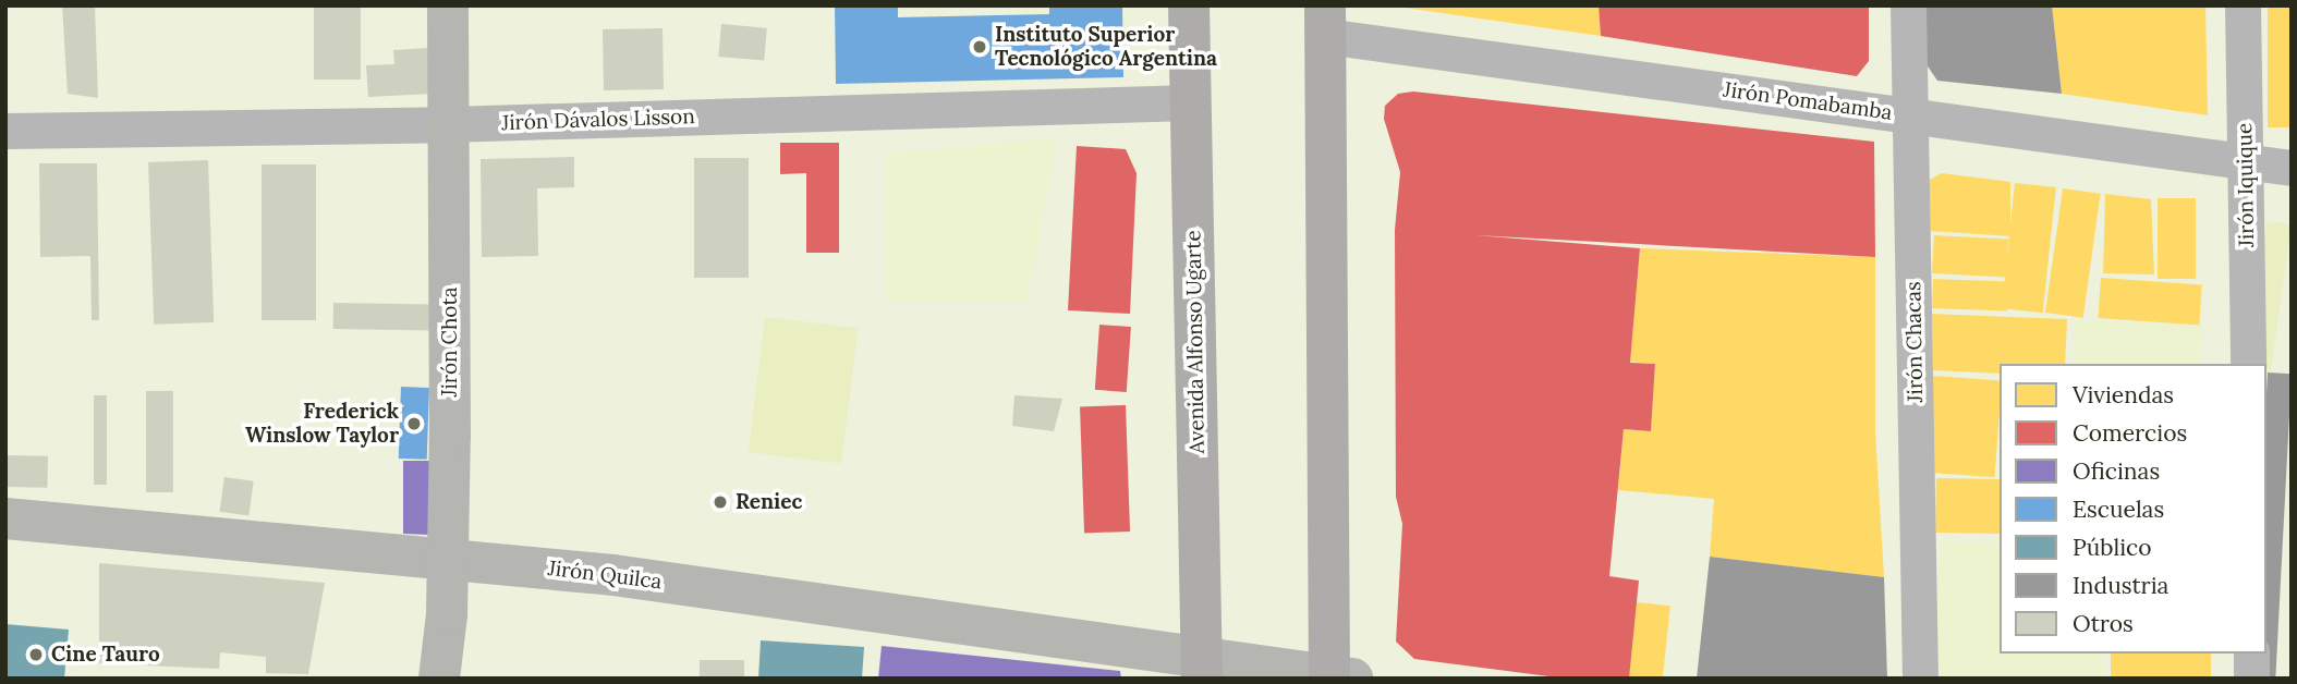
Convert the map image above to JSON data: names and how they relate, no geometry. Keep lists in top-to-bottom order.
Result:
{
  "streets": {
    "main road": ["Avenida Alfonso Ugarte"],
    "street": [
      "Jirón Pomabamba",
      "Jirón Dávalos Lisson",
      "Jirón Iquique",
      "Jirón Chota",
      "Jirón Chacas",
      "Jirón Quilca"
    ]
  },
  "crossings": [
    ["Jirón Pomabamba", "Jirón Iquique"],
    ["Jirón Pomabamba", "Jirón Chacas"],
    ["Jirón Dávalos Lisson", "Jirón Chota"],
    ["Jirón Dávalos Lisson", "Avenida Alfonso Ugarte"],
    ["Jirón Chota", "Jirón Quilca"],
    ["Avenida Alfonso Ugarte", "Jirón Quilca"]
  ],
  "places": [
    "Instituto Superior Tecnológico Argentina",
    "Frederick Winslow Taylor",
    "Reniec",
    "Cine Tauro"
  ],
  "legend": [
    "Viviendas",
    "Comercios",
    "Oficinas",
    "Escuelas",
    "Público",
    "Industria",
    "Otros"
  ]
}
